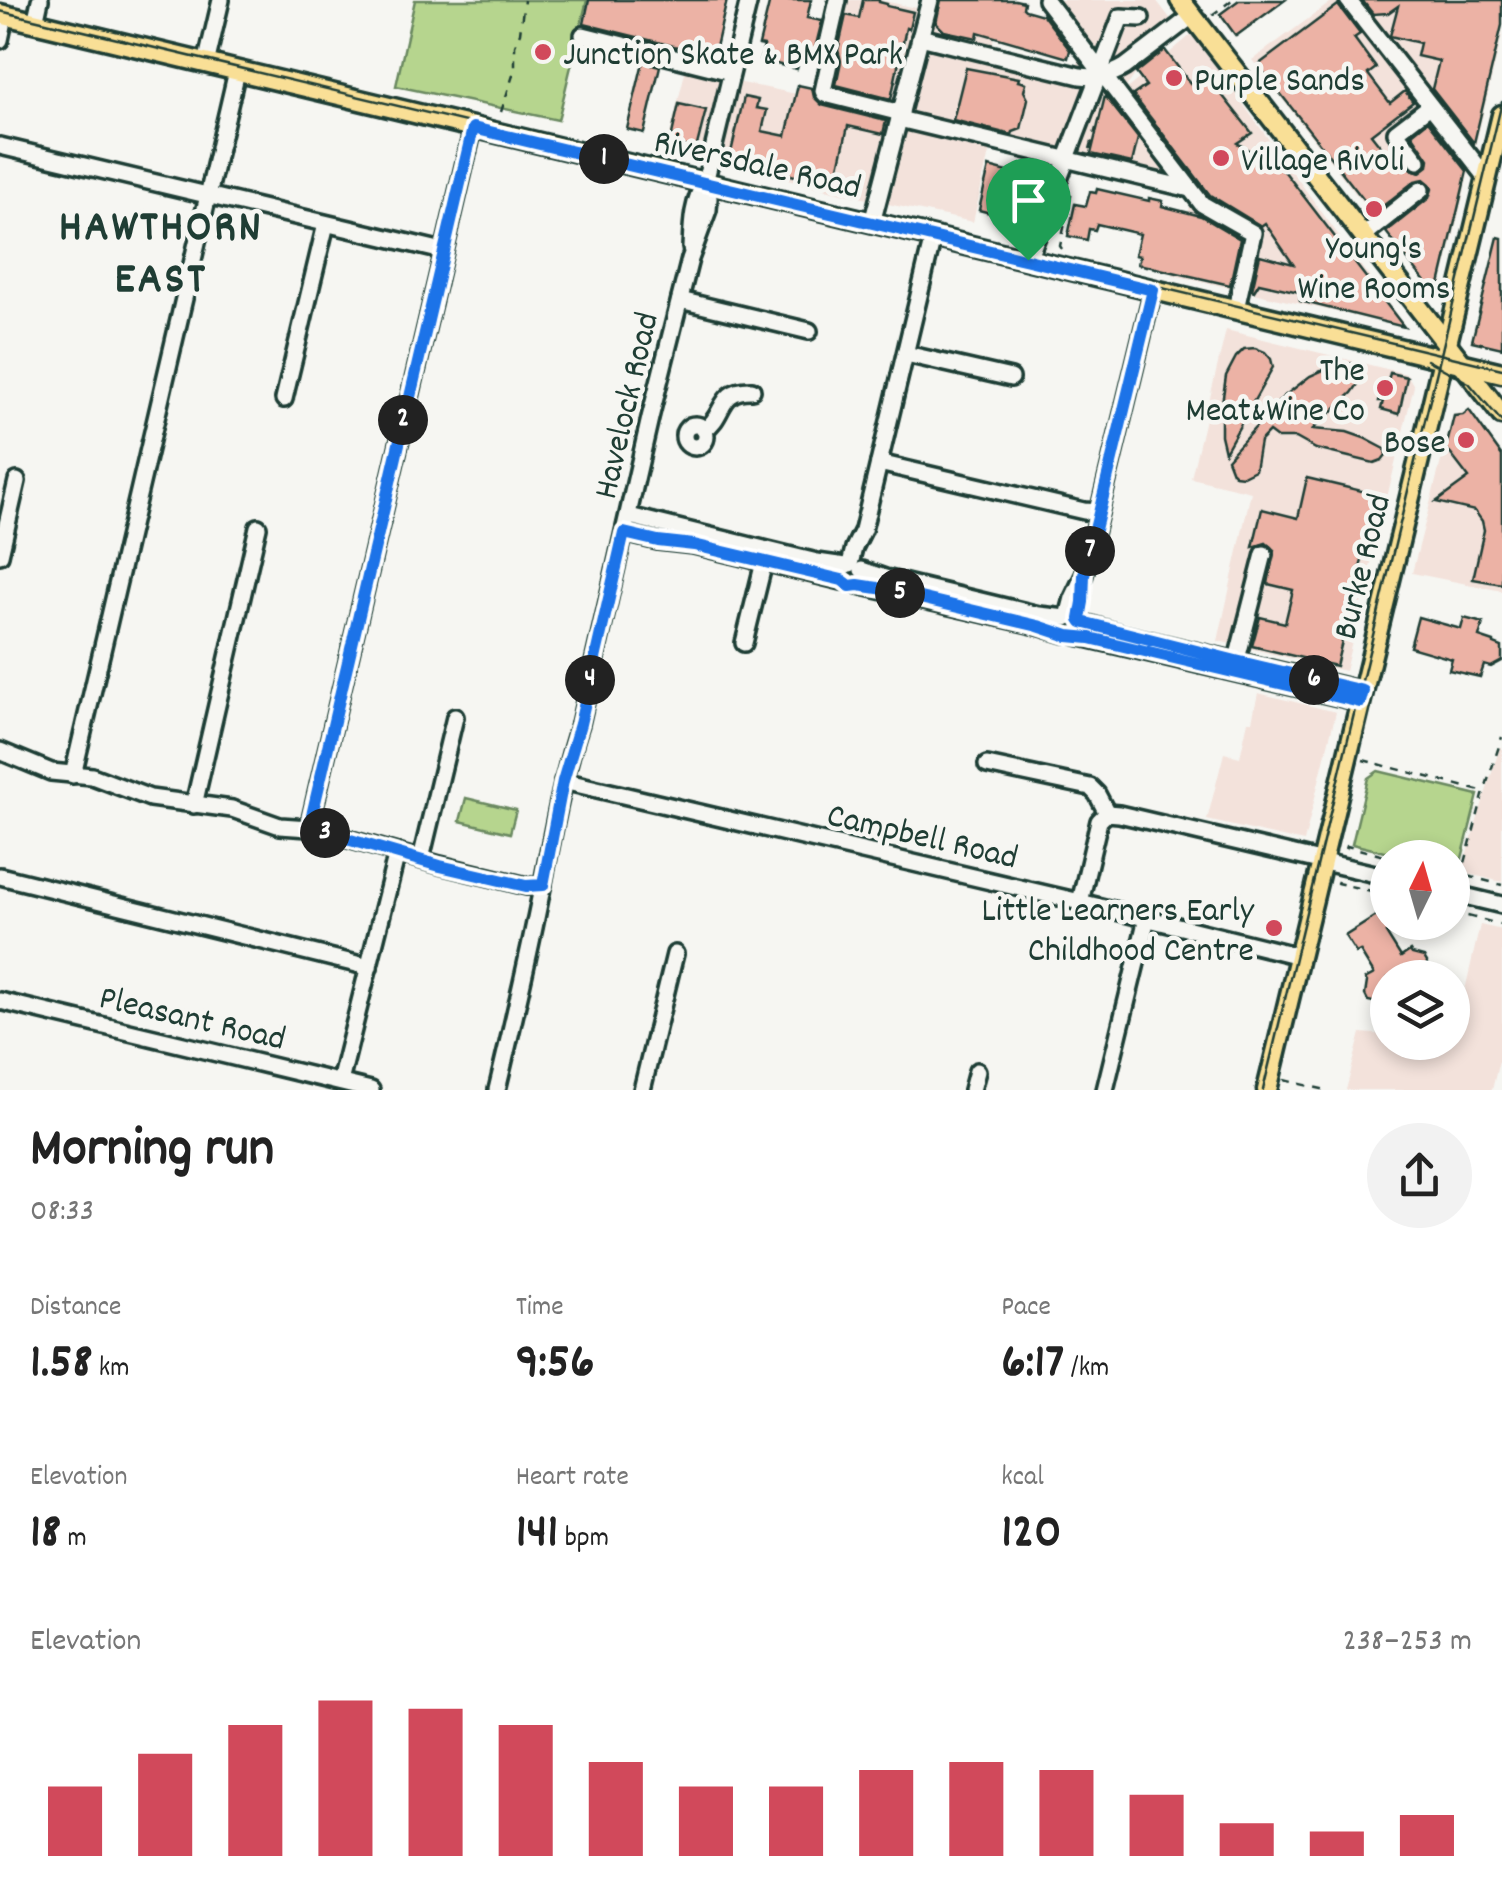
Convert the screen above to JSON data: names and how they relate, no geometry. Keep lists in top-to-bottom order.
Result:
{
  "streets": {
    "main road": ["Riversdale Road", "Burke Road"],
    "street": ["Havelock Road", "Campbell Road", "Pleasant Road"]
  },
  "crossings": [
    ["Riversdale Road", "Havelock Road"],
    ["Riversdale Road", "Burke Road"],
    ["Havelock Road", "Campbell Road"],
    ["Burke Road", "Campbell Road"]
  ],
  "districts": ["HAWTHORN EAST"],
  "places": [
    "Junction Skate & BMX Park",
    "Purple Sands",
    "Village Rivoli",
    "Young's Wine Rooms",
    "The Meat&Wine Co",
    "Bose",
    "Little Learners Early Childhood Centre"
  ],
  "north": "top",
  "page": {
    "pins": [
      "1",
      "2",
      "7",
      "5",
      "4",
      "6",
      "3"
    ],
    "heading": ["Morning run", "08:33"],
    "stats": [
      ["Distance", "1.58 km"],
      ["Time", "9:56"],
      ["Pace", "6:17 /km"],
      ["Elevation", "18 m"],
      ["Heart rate", "141 bpm"],
      ["kcal", "120"]
    ],
    "chart": ["Elevation", "238–253 m"]
  }
}
